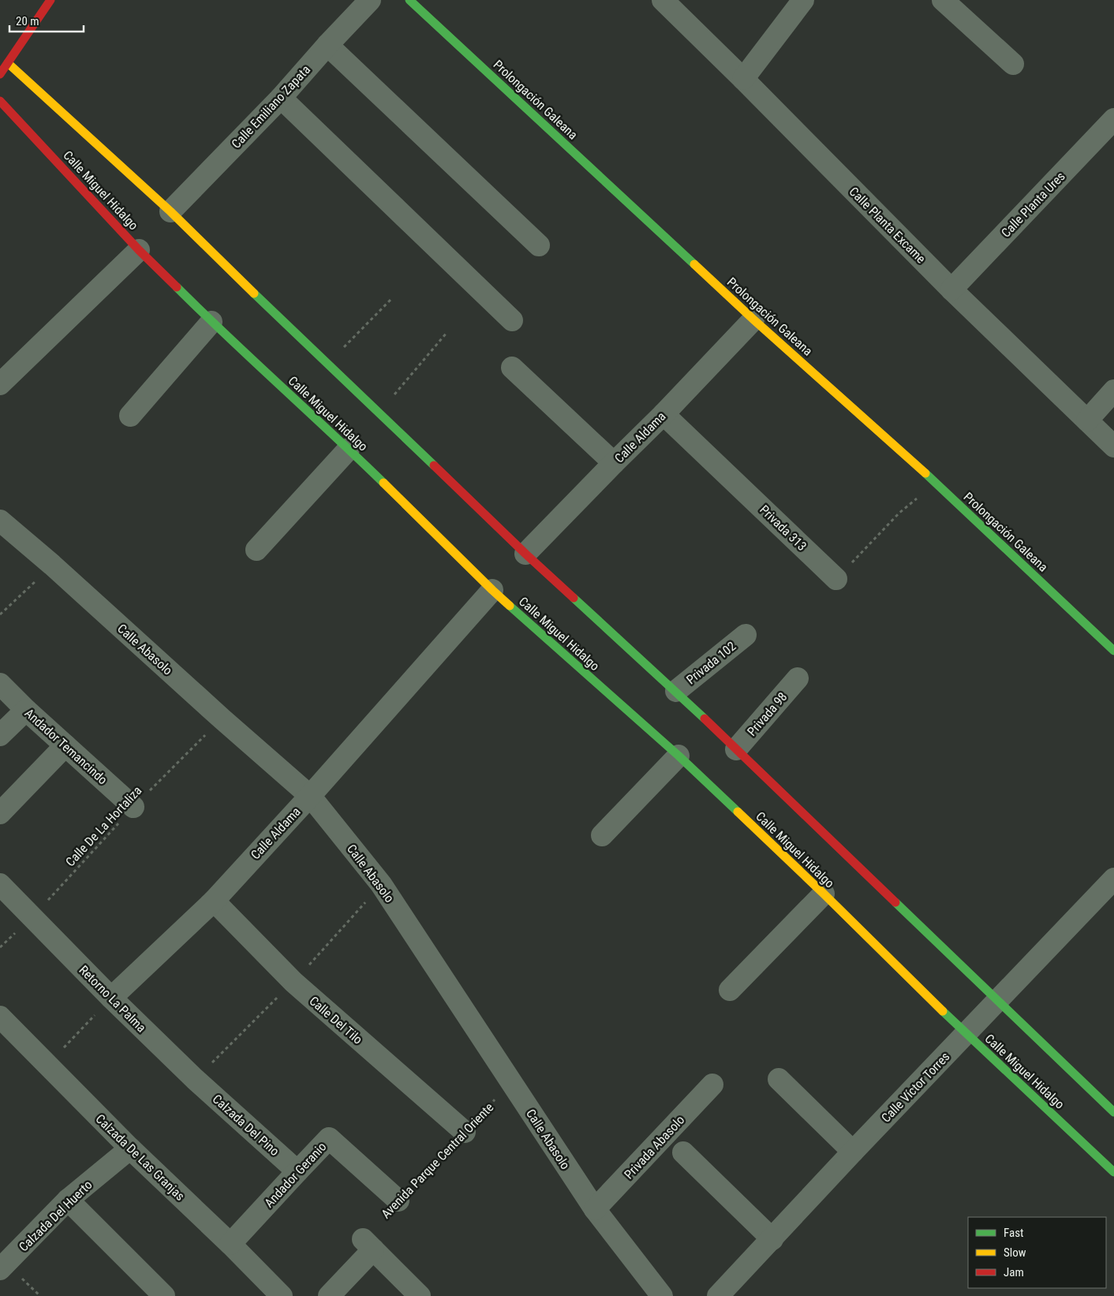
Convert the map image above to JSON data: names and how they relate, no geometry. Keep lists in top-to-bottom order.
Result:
{
  "streets": {
    "main road": ["Prolongación Galeana", "Calle Miguel Hidalgo"],
    "street": [
      "Calle Emiliano Zapata",
      "Calle Planta Ures",
      "Calle Planta Excame",
      "Calle Aldama",
      "Privada 313",
      "Calle Abasolo",
      "Privada 102",
      "Privada 98",
      "Andador Temancindo",
      "Retorno La Palma",
      "Calle Del Tilo",
      "Calle Víctor Torres",
      "Calzada Del Pino",
      "Privada Abasolo",
      "Calzada De Las Granjas",
      "Andador Geranio",
      "Calzada Del Huerto"
    ],
    "path": ["Calle De La Hortaliza", "Avenida Parque Central Oriente"]
  },
  "crossings": [
    ["Prolongación Galeana", "Calle Aldama"],
    ["Calle Miguel Hidalgo", "Calle Aldama"],
    ["Calle Miguel Hidalgo", "Calle Víctor Torres"],
    ["Calle Planta Ures", "Calle Planta Excame"],
    ["Calle Aldama", "Privada 313"],
    ["Calle Aldama", "Calle Abasolo"],
    ["Calle Aldama", "Retorno La Palma"],
    ["Calle Aldama", "Calle Del Tilo"],
    ["Calle Abasolo", "Calle De La Hortaliza"],
    ["Calle Abasolo", "Privada Abasolo"],
    ["Calle Abasolo", "Avenida Parque Central Oriente"],
    ["Andador Temancindo", "Calle De La Hortaliza"],
    ["Calle De La Hortaliza", "Retorno La Palma"],
    ["Retorno La Palma", "Calzada Del Pino"],
    ["Calle Del Tilo", "Avenida Parque Central Oriente"],
    ["Calzada Del Pino", "Andador Geranio"],
    ["Calzada De Las Granjas", "Andador Geranio"],
    ["Calzada De Las Granjas", "Calzada Del Huerto"],
    ["Avenida Parque Central Oriente", "Andador Geranio"]
  ],
  "legend": ["Fast", "Slow", "Jam"],
  "scale_bar": "20 m"
}
